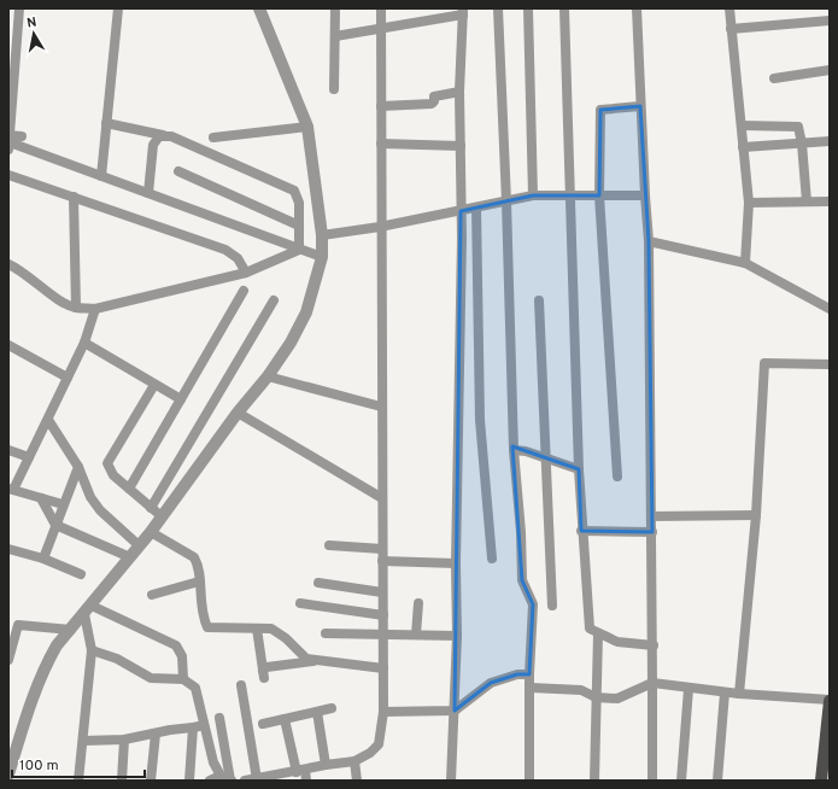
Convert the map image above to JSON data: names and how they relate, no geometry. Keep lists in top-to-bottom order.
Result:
{
  "scale_bar": "100 m",
  "north": "top"
}
